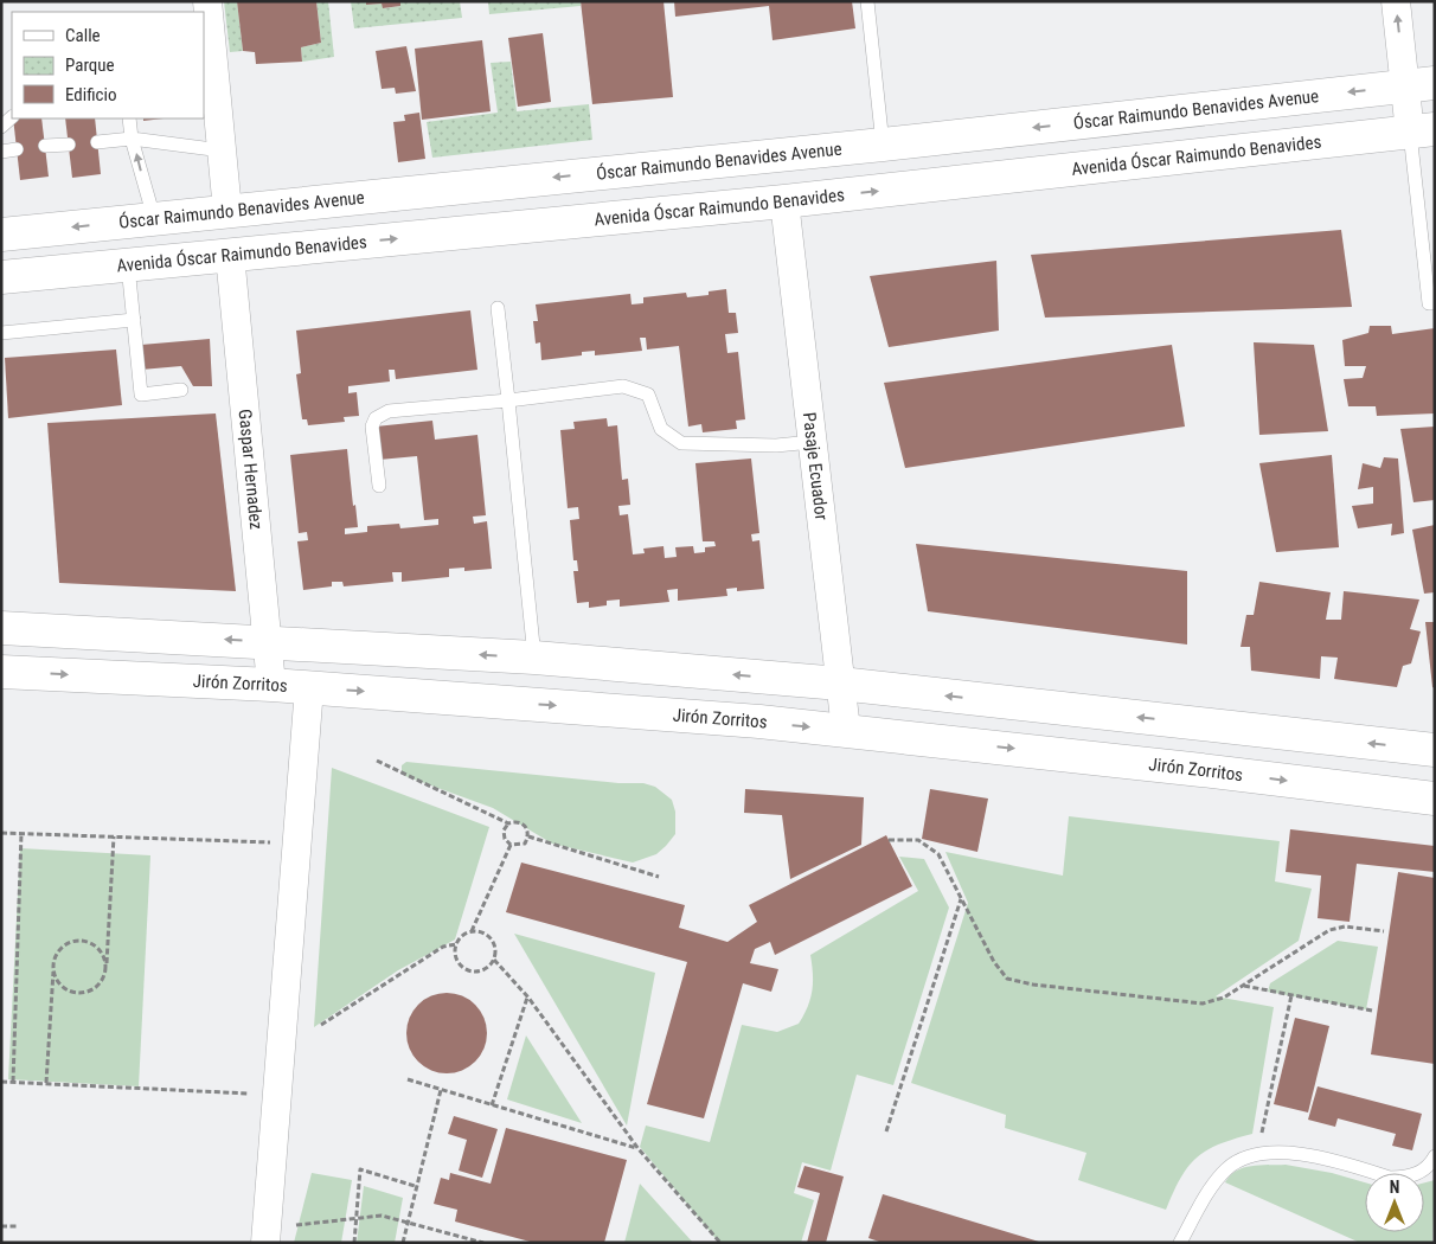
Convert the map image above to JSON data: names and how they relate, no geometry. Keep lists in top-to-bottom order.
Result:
{
  "streets": {
    "main road": ["Óscar Raimundo Benavides Avenue", "Avenida Óscar Raimundo Benavides", "Jirón Zorritos"],
    "street": ["Pasaje Ecuador", "Gaspar Hernadez"]
  },
  "crossings": [
    ["Avenida Óscar Raimundo Benavides", "Pasaje Ecuador"],
    ["Avenida Óscar Raimundo Benavides", "Gaspar Hernadez"],
    ["Pasaje Ecuador", "Jirón Zorritos"],
    ["Gaspar Hernadez", "Jirón Zorritos"]
  ],
  "one_way": ["Óscar Raimundo Benavides Avenue", "Avenida Óscar Raimundo Benavides"],
  "legend": ["Calle", "Parque", "Edificio"],
  "north": "top"
}
